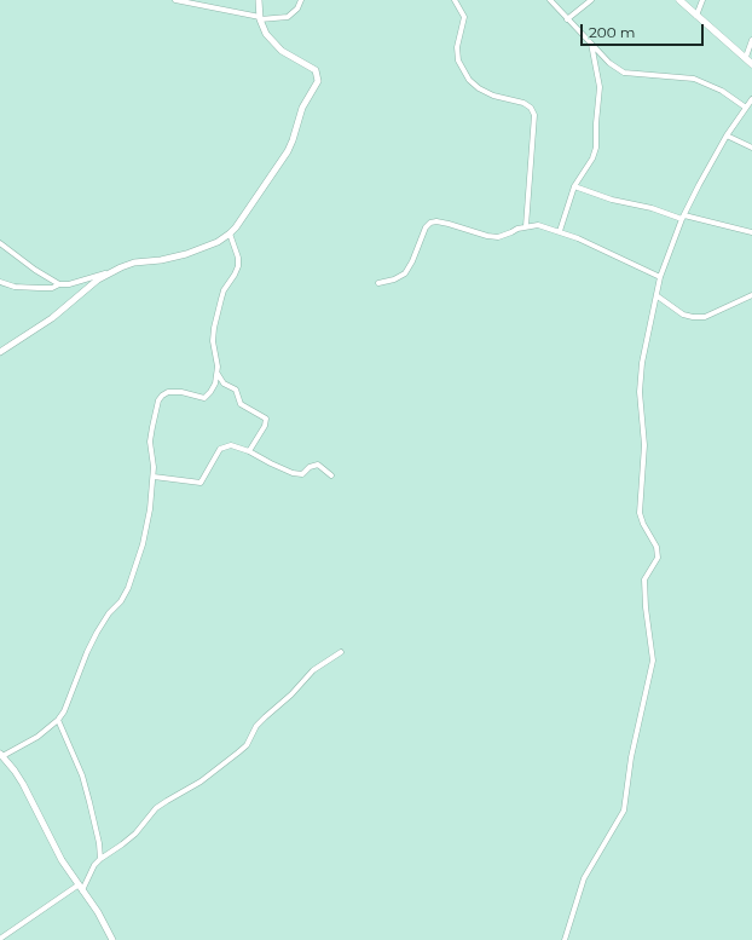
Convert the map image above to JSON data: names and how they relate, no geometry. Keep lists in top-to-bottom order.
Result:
{
  "scale_bar": "200 m"
}
